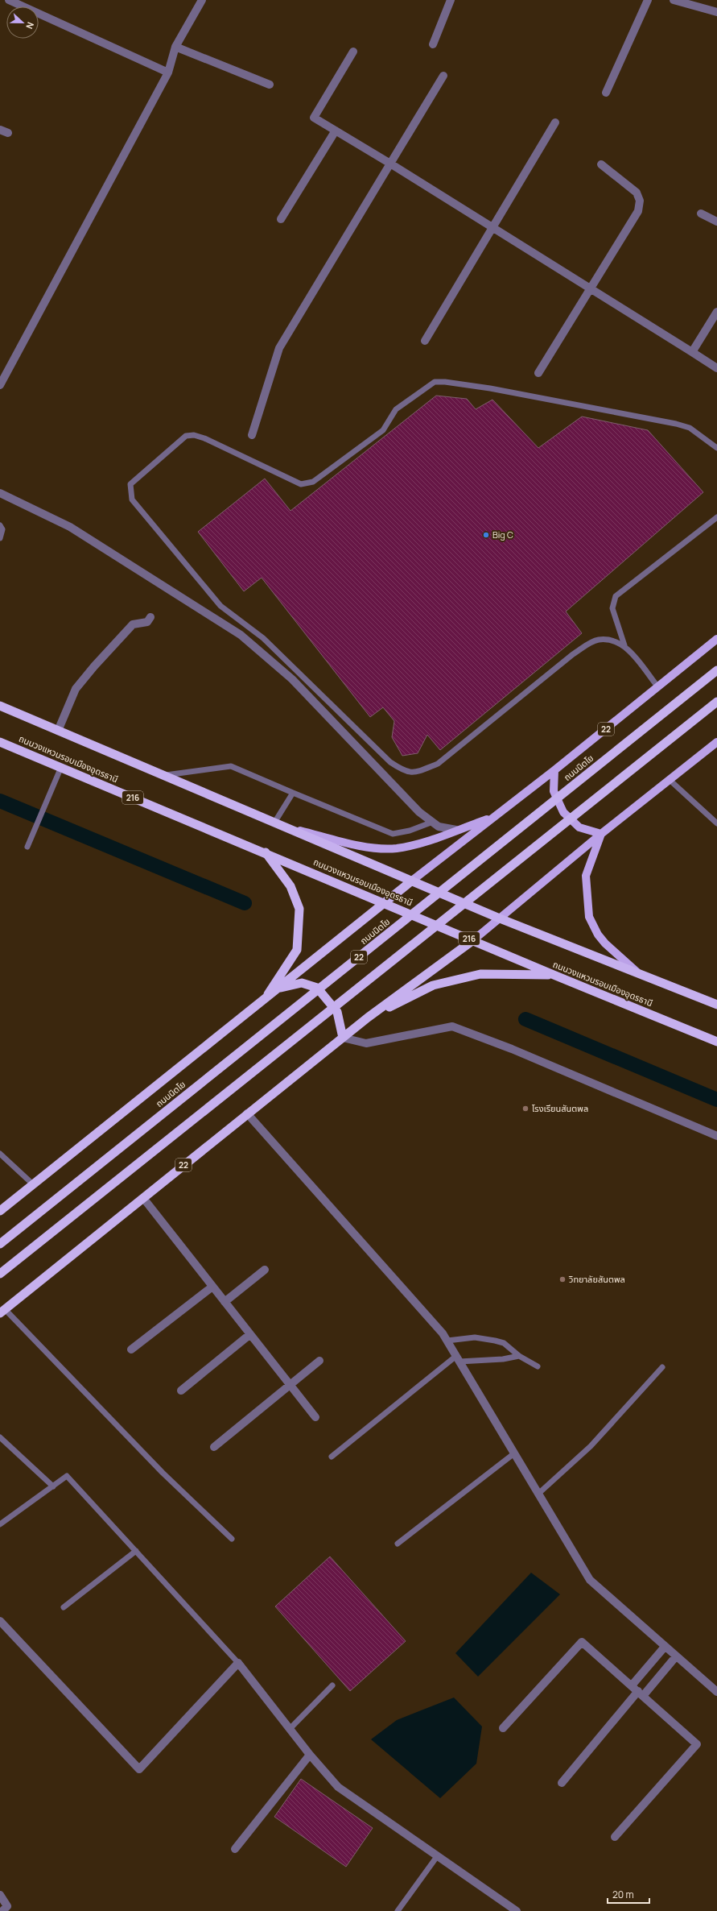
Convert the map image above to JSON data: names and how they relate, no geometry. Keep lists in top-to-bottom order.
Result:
{
  "streets": {
    "highway": [
      "22",
      "ถนนวงแหวนรอบเมืองอุดรธานี",
      "ถนนนิตโย",
      "216"
    ]
  },
  "crossings": [
    ["22", "ถนนวงแหวนรอบเมืองอุดรธานี"],
    ["ถนนวงแหวนรอบเมืองอุดรธานี", "ถนนนิตโย"]
  ],
  "places": ["Big C", "โรงเรียนสันตพล", "วิทยาลัยสันตพล"],
  "scale_bar": "20 m",
  "north": "right"
}
